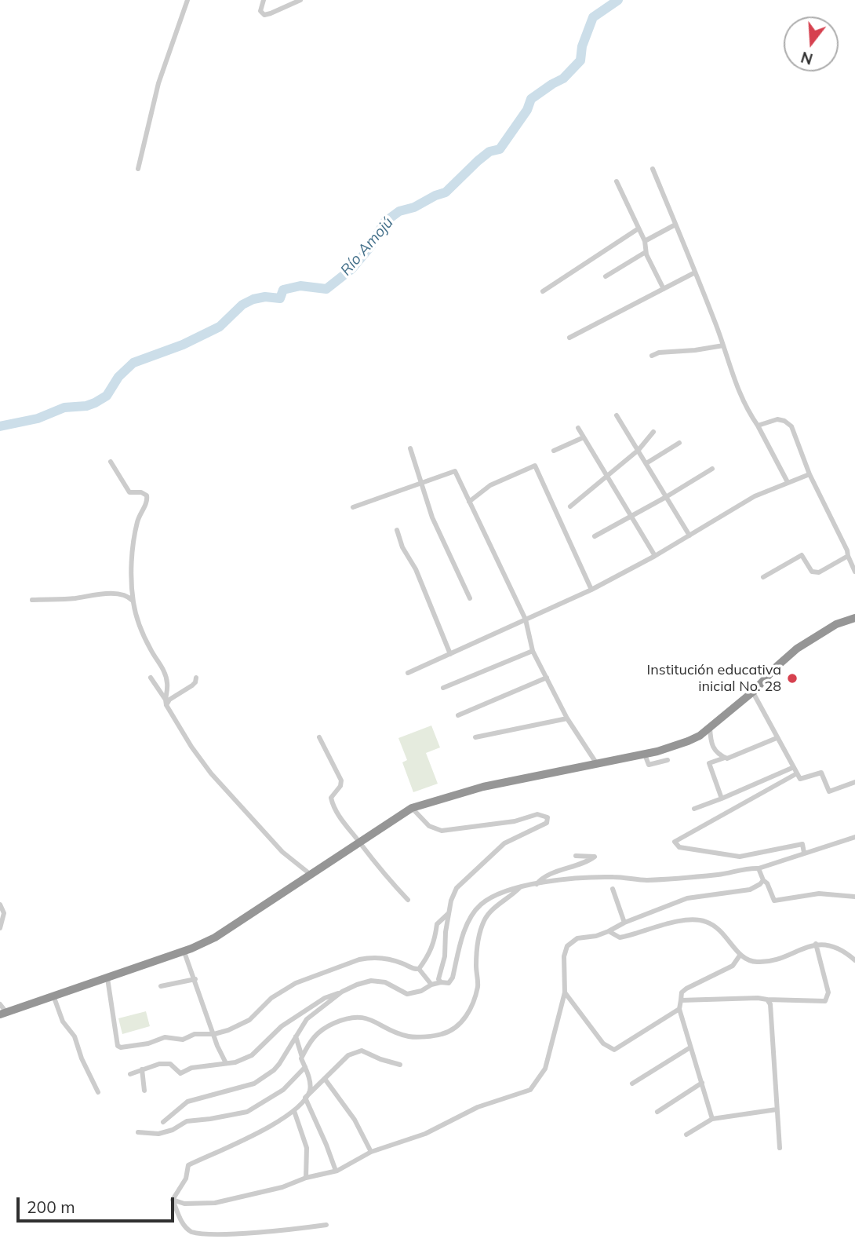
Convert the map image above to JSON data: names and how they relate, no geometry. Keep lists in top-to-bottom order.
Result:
{
  "water": ["Río Amojú"],
  "places": ["Institución educativa inicial No. 28"],
  "scale_bar": "200 m",
  "north": "bottom"
}
